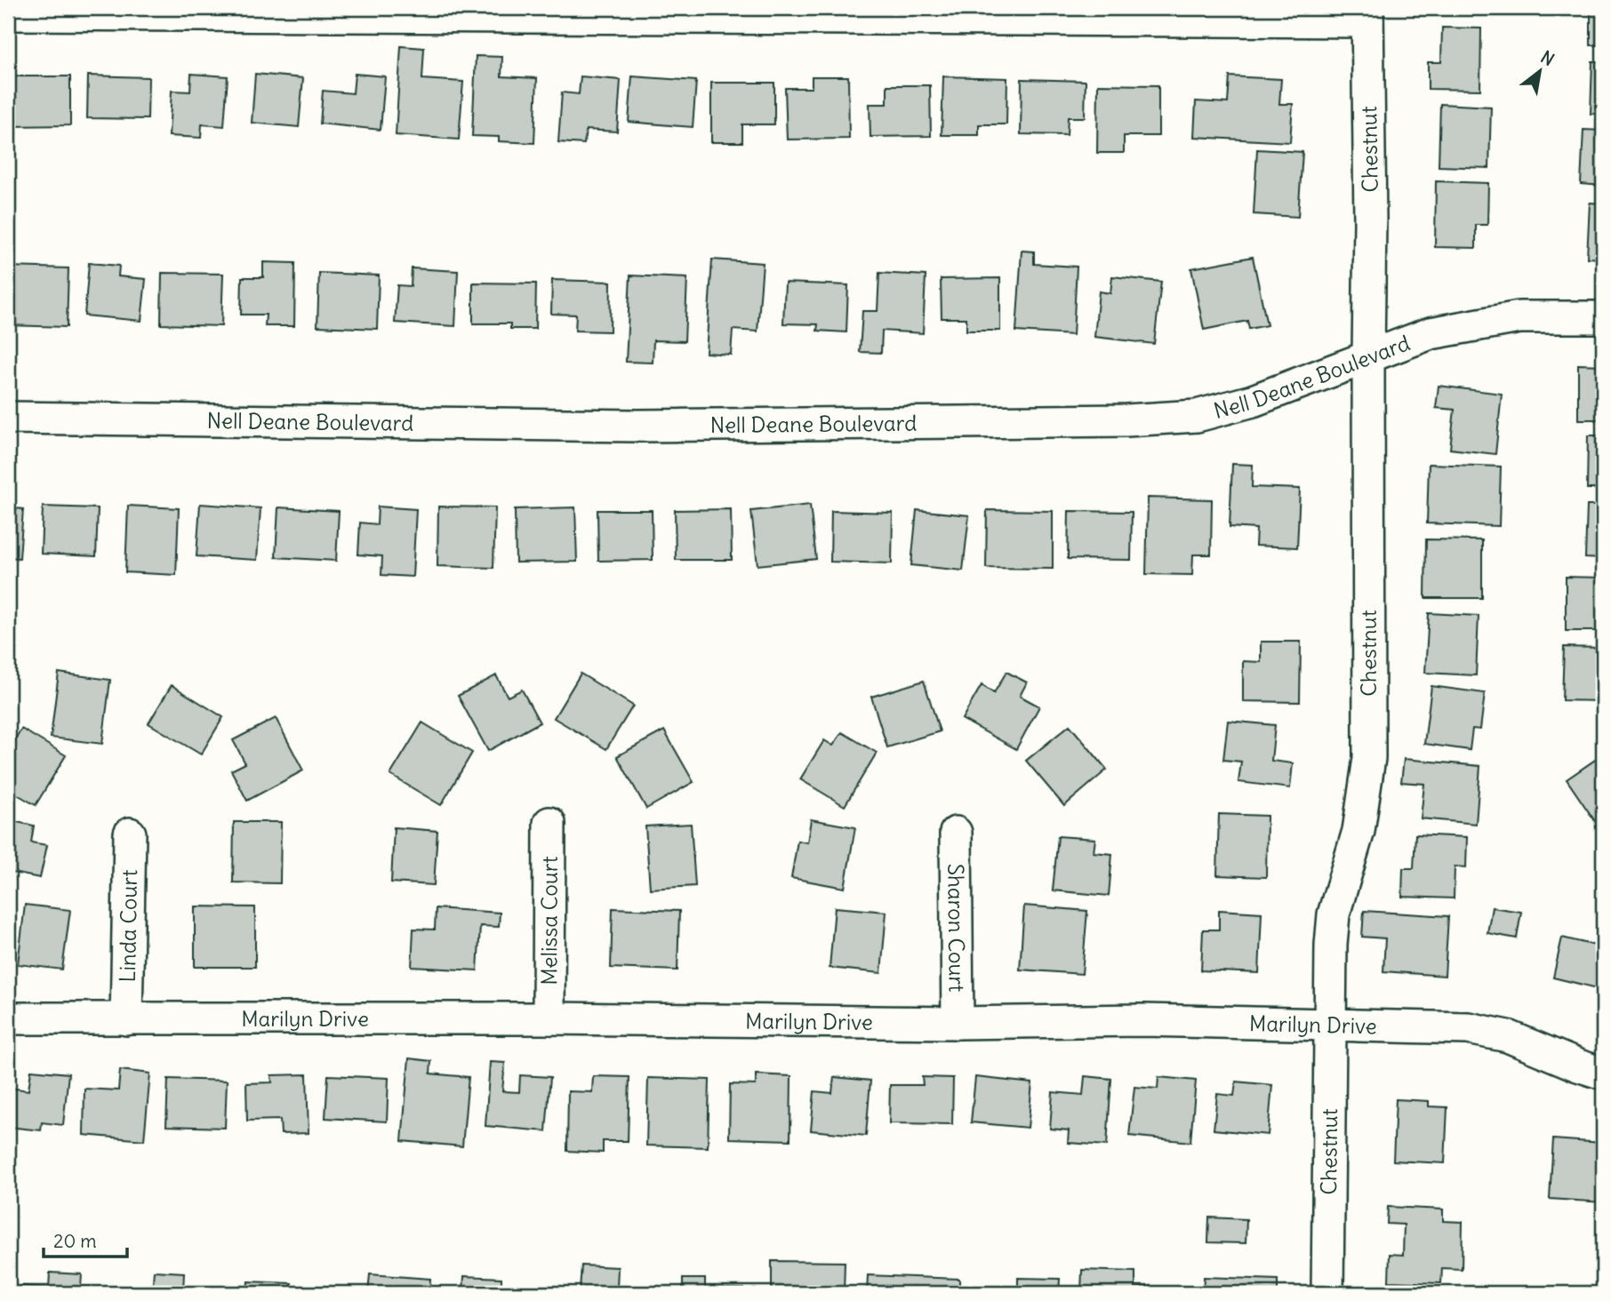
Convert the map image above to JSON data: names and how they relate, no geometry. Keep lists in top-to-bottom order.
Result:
{
  "streets": {
    "street": [
      "Chestnut",
      "Nell Deane Boulevard",
      "Melissa Court",
      "Linda Court",
      "Sharon Court",
      "Marilyn Drive"
    ]
  },
  "crossings": [
    ["Chestnut", "Nell Deane Boulevard"],
    ["Chestnut", "Marilyn Drive"],
    ["Melissa Court", "Marilyn Drive"],
    ["Linda Court", "Marilyn Drive"],
    ["Sharon Court", "Marilyn Drive"]
  ],
  "scale_bar": "20 m",
  "north": "top right"
}
